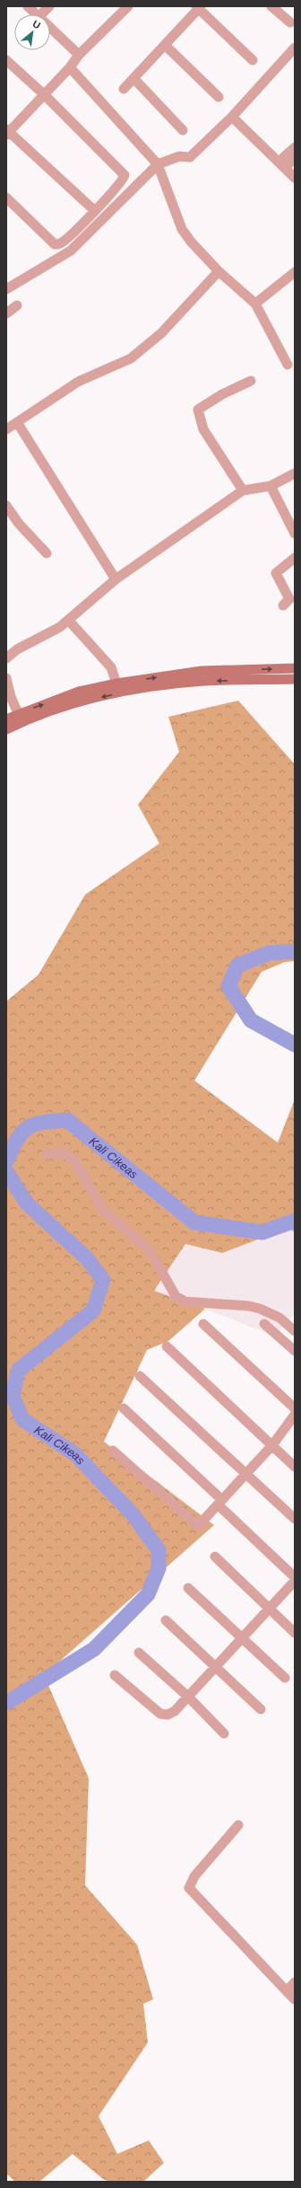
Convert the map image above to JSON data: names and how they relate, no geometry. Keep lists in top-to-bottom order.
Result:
{
  "water": ["Kali Cikeas"],
  "north": "top right"
}
